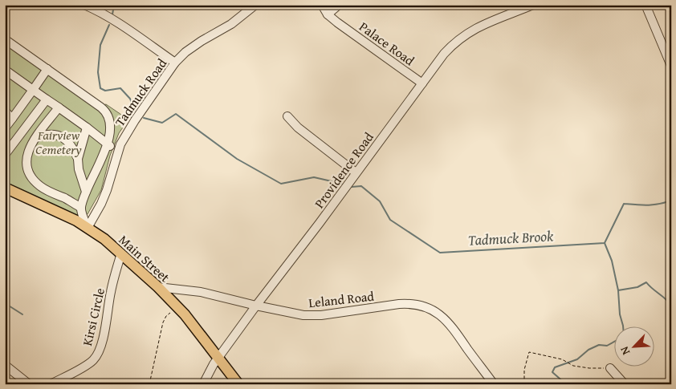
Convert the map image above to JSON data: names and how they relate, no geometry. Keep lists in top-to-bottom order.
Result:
{
  "streets": {
    "main road": ["Main Street"],
    "street": [
      "Palace Road",
      "Tadmuck Road",
      "Providence Road",
      "Leland Road",
      "Kirsi Circle"
    ]
  },
  "crossings": [
    ["Palace Road", "Providence Road"],
    ["Tadmuck Road", "Main Street"],
    ["Providence Road", "Main Street"],
    ["Providence Road", "Leland Road"],
    ["Main Street", "Leland Road"],
    ["Main Street", "Kirsi Circle"]
  ],
  "water": ["Tadmuck Brook"],
  "parks": ["Fairview Cemetery"],
  "north": "bottom left"
}
